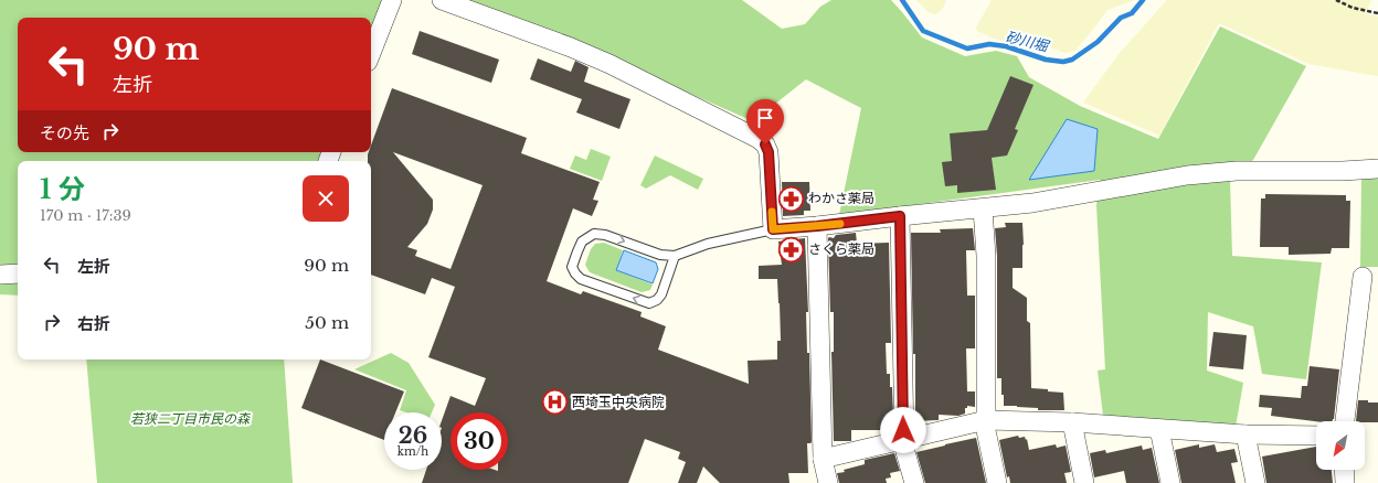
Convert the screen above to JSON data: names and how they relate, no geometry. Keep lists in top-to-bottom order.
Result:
{
  "water": ["砂川堀"],
  "parks": ["若狭二丁目市民の森"],
  "places": {
    "pharmacy": ["わかさ薬局", "さくら薬局"],
    "hospital": ["西埼玉中央病院"]
  },
  "north": "bottom left",
  "page": {
    "turn": ["90 m", "左折"],
    "then": "その先",
    "heading": ["1 分", "170 m · 17:39"],
    "list": [
      {
        "name": "左折",
        "value": "90 m"
      },
      {
        "name": "右折",
        "value": "50 m"
      }
    ],
    "speed": "26 km/h",
    "limit": "30"
  }
}
